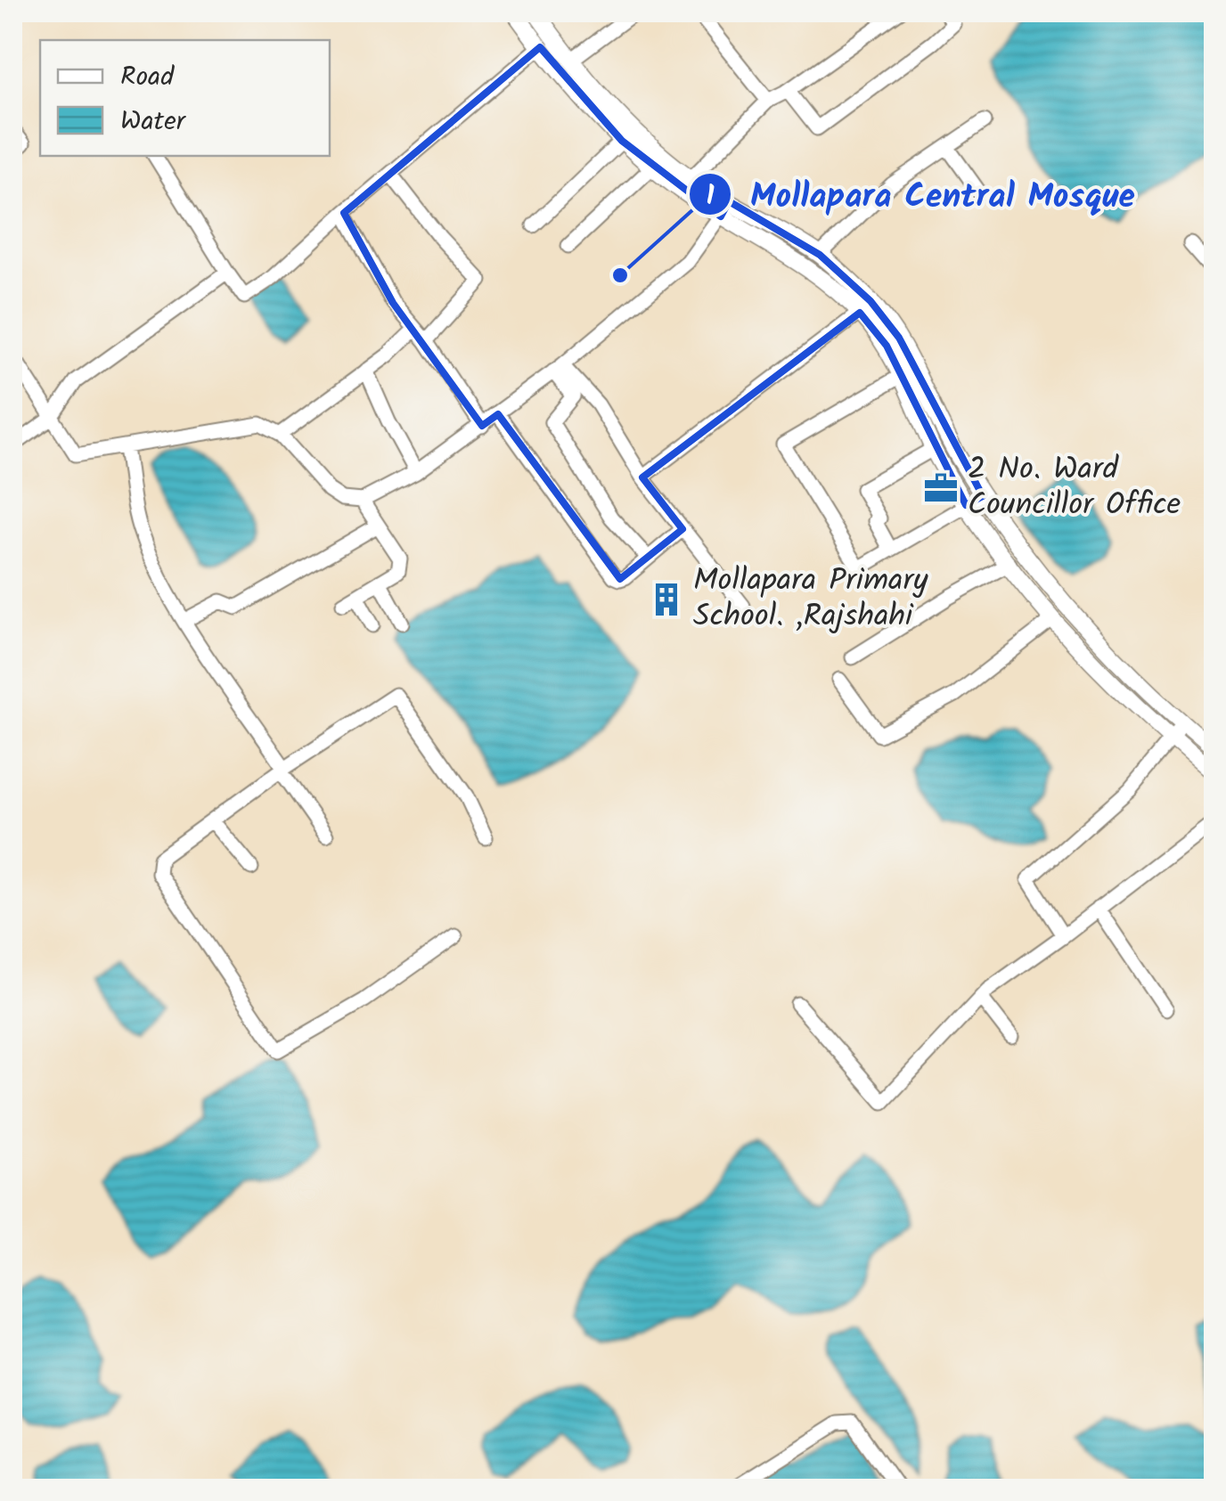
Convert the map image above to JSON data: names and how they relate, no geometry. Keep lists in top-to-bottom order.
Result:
{
  "places": {
    "other": ["Mollapara Central Mosque"],
    "office": ["2 No. Ward Councillor Office"],
    "building": ["Mollapara Primary School. ,Rajshahi"]
  },
  "legend": ["Road", "Water"]
}
